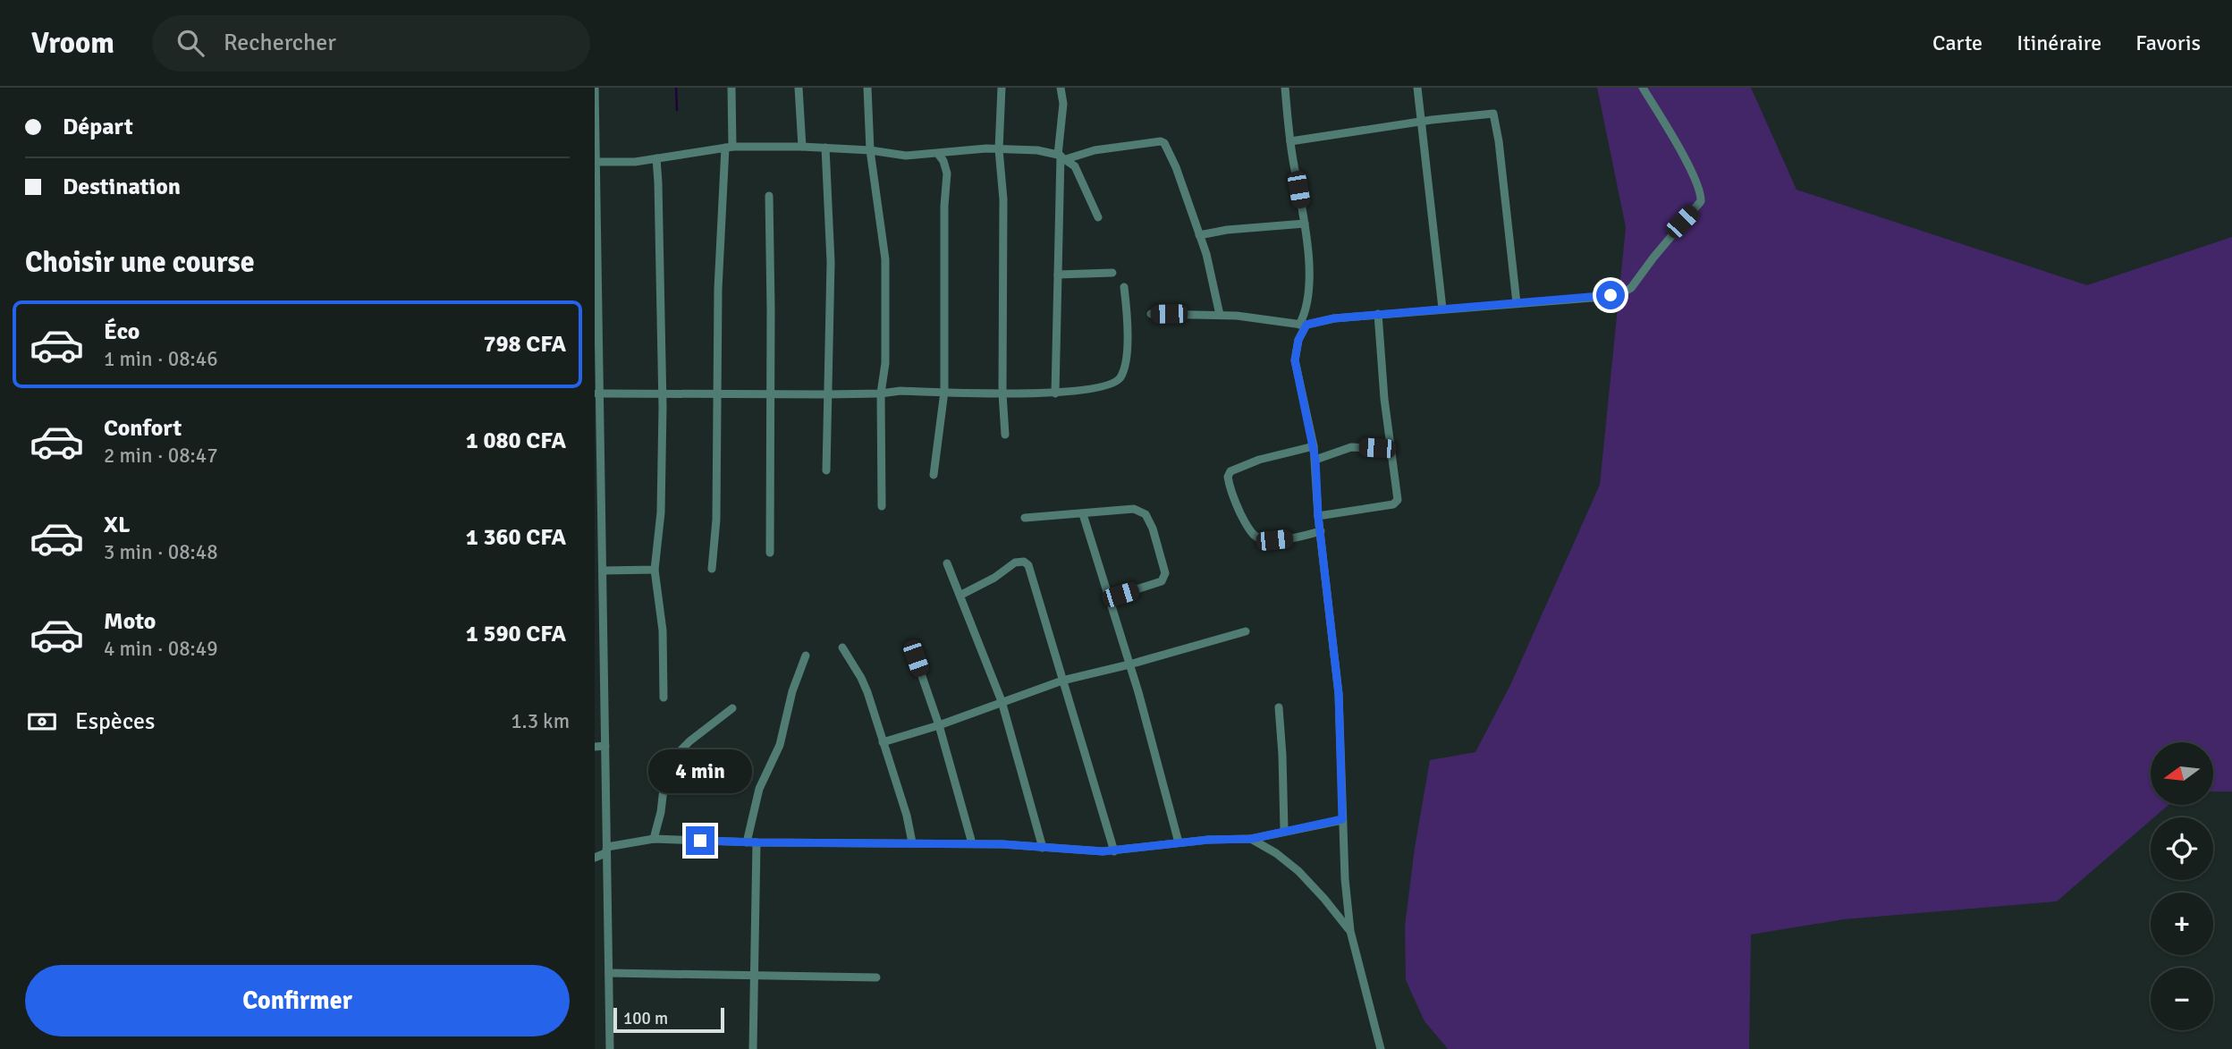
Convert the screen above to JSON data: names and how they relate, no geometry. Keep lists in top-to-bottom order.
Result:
{
  "scale_bar": "100 m",
  "north": "left",
  "page": {
    "header": "Vroom",
    "search": "Rechercher",
    "nav": ["Carte", "Itinéraire", "Favoris"],
    "banner": ["Départ", "Destination"],
    "heading": "Choisir une course",
    "list": [
      {
        "name": "Éco",
        "note": "1 min · 08:46",
        "value": "798 CFA"
      },
      {
        "name": "Confort",
        "note": "2 min · 08:47",
        "value": "1 080 CFA"
      },
      {
        "name": "XL",
        "note": "3 min · 08:48",
        "value": "1 360 CFA"
      },
      {
        "name": "Moto",
        "note": "4 min · 08:49",
        "value": "1 590 CFA"
      }
    ],
    "pay": ["Espèces", "1.3 km"],
    "map_buttons": ["+", "−"],
    "bubble": "4 min",
    "buttons": "Confirmer",
    "scale": "100 m"
  }
}
